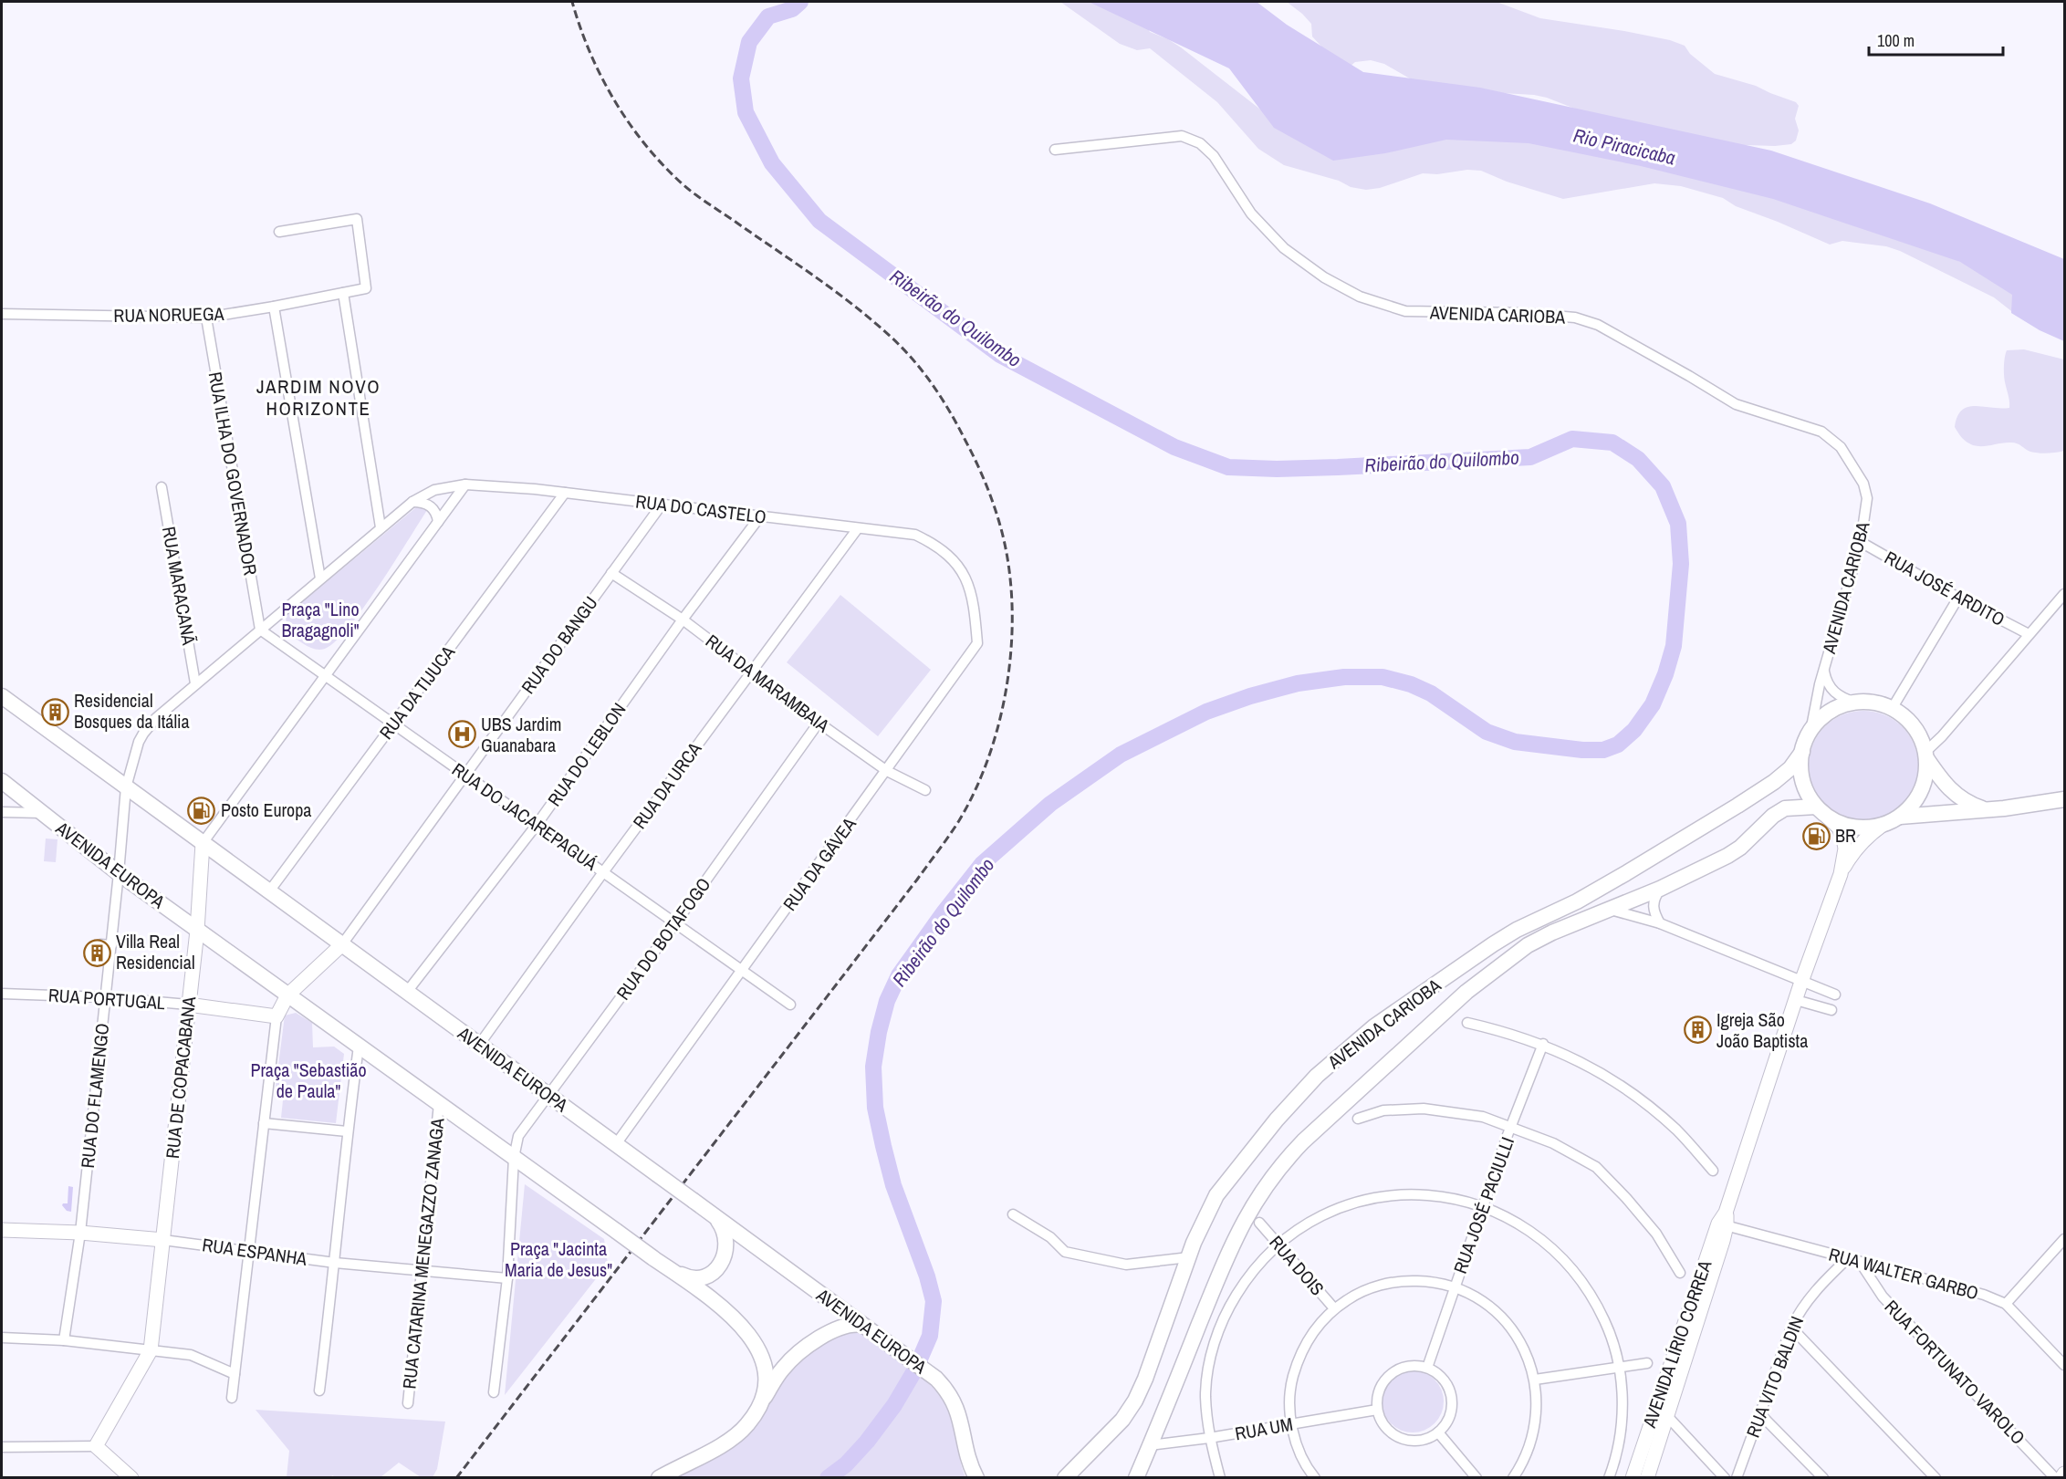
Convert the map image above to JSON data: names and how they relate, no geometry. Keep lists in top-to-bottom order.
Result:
{
  "streets": {
    "main road": ["AVENIDA CARIOBA", "AVENIDA EUROPA"],
    "street": [
      "RUA NORUEGA",
      "RUA ILHA DO GOVERNADOR",
      "RUA DO CASTELO",
      "RUA MARACANÃ",
      "RUA JOSÉ ARDITO",
      "RUA DO BANGU",
      "RUA DA MARAMBAIA",
      "RUA DA TIJUCA",
      "RUA DO LEBLON",
      "RUA DA URCA",
      "RUA DO JACAREPAGUÁ",
      "RUA DA GÁVEA",
      "RUA DO BOTAFOGO",
      "RUA PORTUGAL",
      "RUA DE COPACABANA",
      "RUA DO FLAMENGO",
      "RUA JOSÉ PACIULLI",
      "RUA ESPANHA",
      "RUA CATARINA MENEGAZZO ZANAGA",
      "RUA DOIS",
      "RUA WALTER GARBO",
      "AVENIDA LÍRIO CORREA",
      "RUA FORTUNATO VAROLO",
      "RUA VITO BALDIN",
      "RUA UM"
    ]
  },
  "crossings": [
    ["RUA NORUEGA", "RUA ILHA DO GOVERNADOR"],
    ["AVENIDA CARIOBA", "RUA JOSÉ ARDITO"],
    ["AVENIDA CARIOBA", "AVENIDA LÍRIO CORREA"],
    ["AVENIDA CARIOBA", "RUA UM"],
    ["RUA ILHA DO GOVERNADOR", "RUA DO JACAREPAGUÁ"],
    ["RUA ILHA DO GOVERNADOR", "RUA DO FLAMENGO"],
    ["RUA DO CASTELO", "RUA DO BANGU"],
    ["RUA DO CASTELO", "RUA DA TIJUCA"],
    ["RUA DO CASTELO", "RUA DO LEBLON"],
    ["RUA DO CASTELO", "RUA DA URCA"],
    ["RUA DO CASTELO", "RUA DA GÁVEA"],
    ["RUA DO CASTELO", "RUA DO FLAMENGO"],
    ["RUA MARACANÃ", "RUA DO FLAMENGO"],
    ["RUA DO BANGU", "RUA DA MARAMBAIA"],
    ["RUA DO BANGU", "RUA DO JACAREPAGUÁ"],
    ["RUA DO BANGU", "AVENIDA EUROPA"],
    ["RUA DA MARAMBAIA", "RUA DO LEBLON"],
    ["RUA DA MARAMBAIA", "RUA DA URCA"],
    ["RUA DA MARAMBAIA", "RUA DA GÁVEA"],
    ["RUA DA MARAMBAIA", "RUA DO BOTAFOGO"],
    ["RUA DA TIJUCA", "RUA DO JACAREPAGUÁ"],
    ["RUA DA TIJUCA", "AVENIDA EUROPA"],
    ["RUA DO LEBLON", "RUA DO JACAREPAGUÁ"],
    ["RUA DO LEBLON", "AVENIDA EUROPA"],
    ["RUA DA URCA", "RUA DO JACAREPAGUÁ"],
    ["RUA DA URCA", "AVENIDA EUROPA"],
    ["RUA DO JACAREPAGUÁ", "RUA DA GÁVEA"],
    ["RUA DO JACAREPAGUÁ", "RUA DO BOTAFOGO"],
    ["RUA DO JACAREPAGUÁ", "RUA DO FLAMENGO"],
    ["RUA DA GÁVEA", "AVENIDA EUROPA"],
    ["AVENIDA EUROPA", "RUA DO BOTAFOGO"],
    ["AVENIDA EUROPA", "RUA DE COPACABANA"],
    ["AVENIDA EUROPA", "RUA DO FLAMENGO"],
    ["AVENIDA EUROPA", "RUA CATARINA MENEGAZZO ZANAGA"],
    ["RUA DO BOTAFOGO", "RUA ESPANHA"],
    ["RUA PORTUGAL", "RUA DE COPACABANA"],
    ["RUA PORTUGAL", "RUA DO FLAMENGO"],
    ["RUA DE COPACABANA", "RUA ESPANHA"],
    ["RUA DO FLAMENGO", "RUA ESPANHA"],
    ["RUA JOSÉ PACIULLI", "RUA UM"],
    ["RUA ESPANHA", "RUA CATARINA MENEGAZZO ZANAGA"],
    ["RUA WALTER GARBO", "AVENIDA LÍRIO CORREA"],
    ["RUA WALTER GARBO", "RUA FORTUNATO VAROLO"],
    ["RUA WALTER GARBO", "RUA VITO BALDIN"]
  ],
  "districts": ["JARDIM NOVO HORIZONTE"],
  "water": ["Rio Piracicaba", "Ribeirão do Quilombo"],
  "parks": ["Praça \"Lino Bragagnoli\"", "Praça \"Sebastião de Paula\"", "Praça \"Jacinta Maria de Jesus\""],
  "places": {
    "building": ["Residencial Bosques da Itália", "Villa Real Residencial", "Igreja São João Baptista"],
    "hospital": ["UBS Jardim Guanabara"],
    "fuel station": ["Posto Europa", "BR"]
  },
  "scale_bar": "100 m"
}
